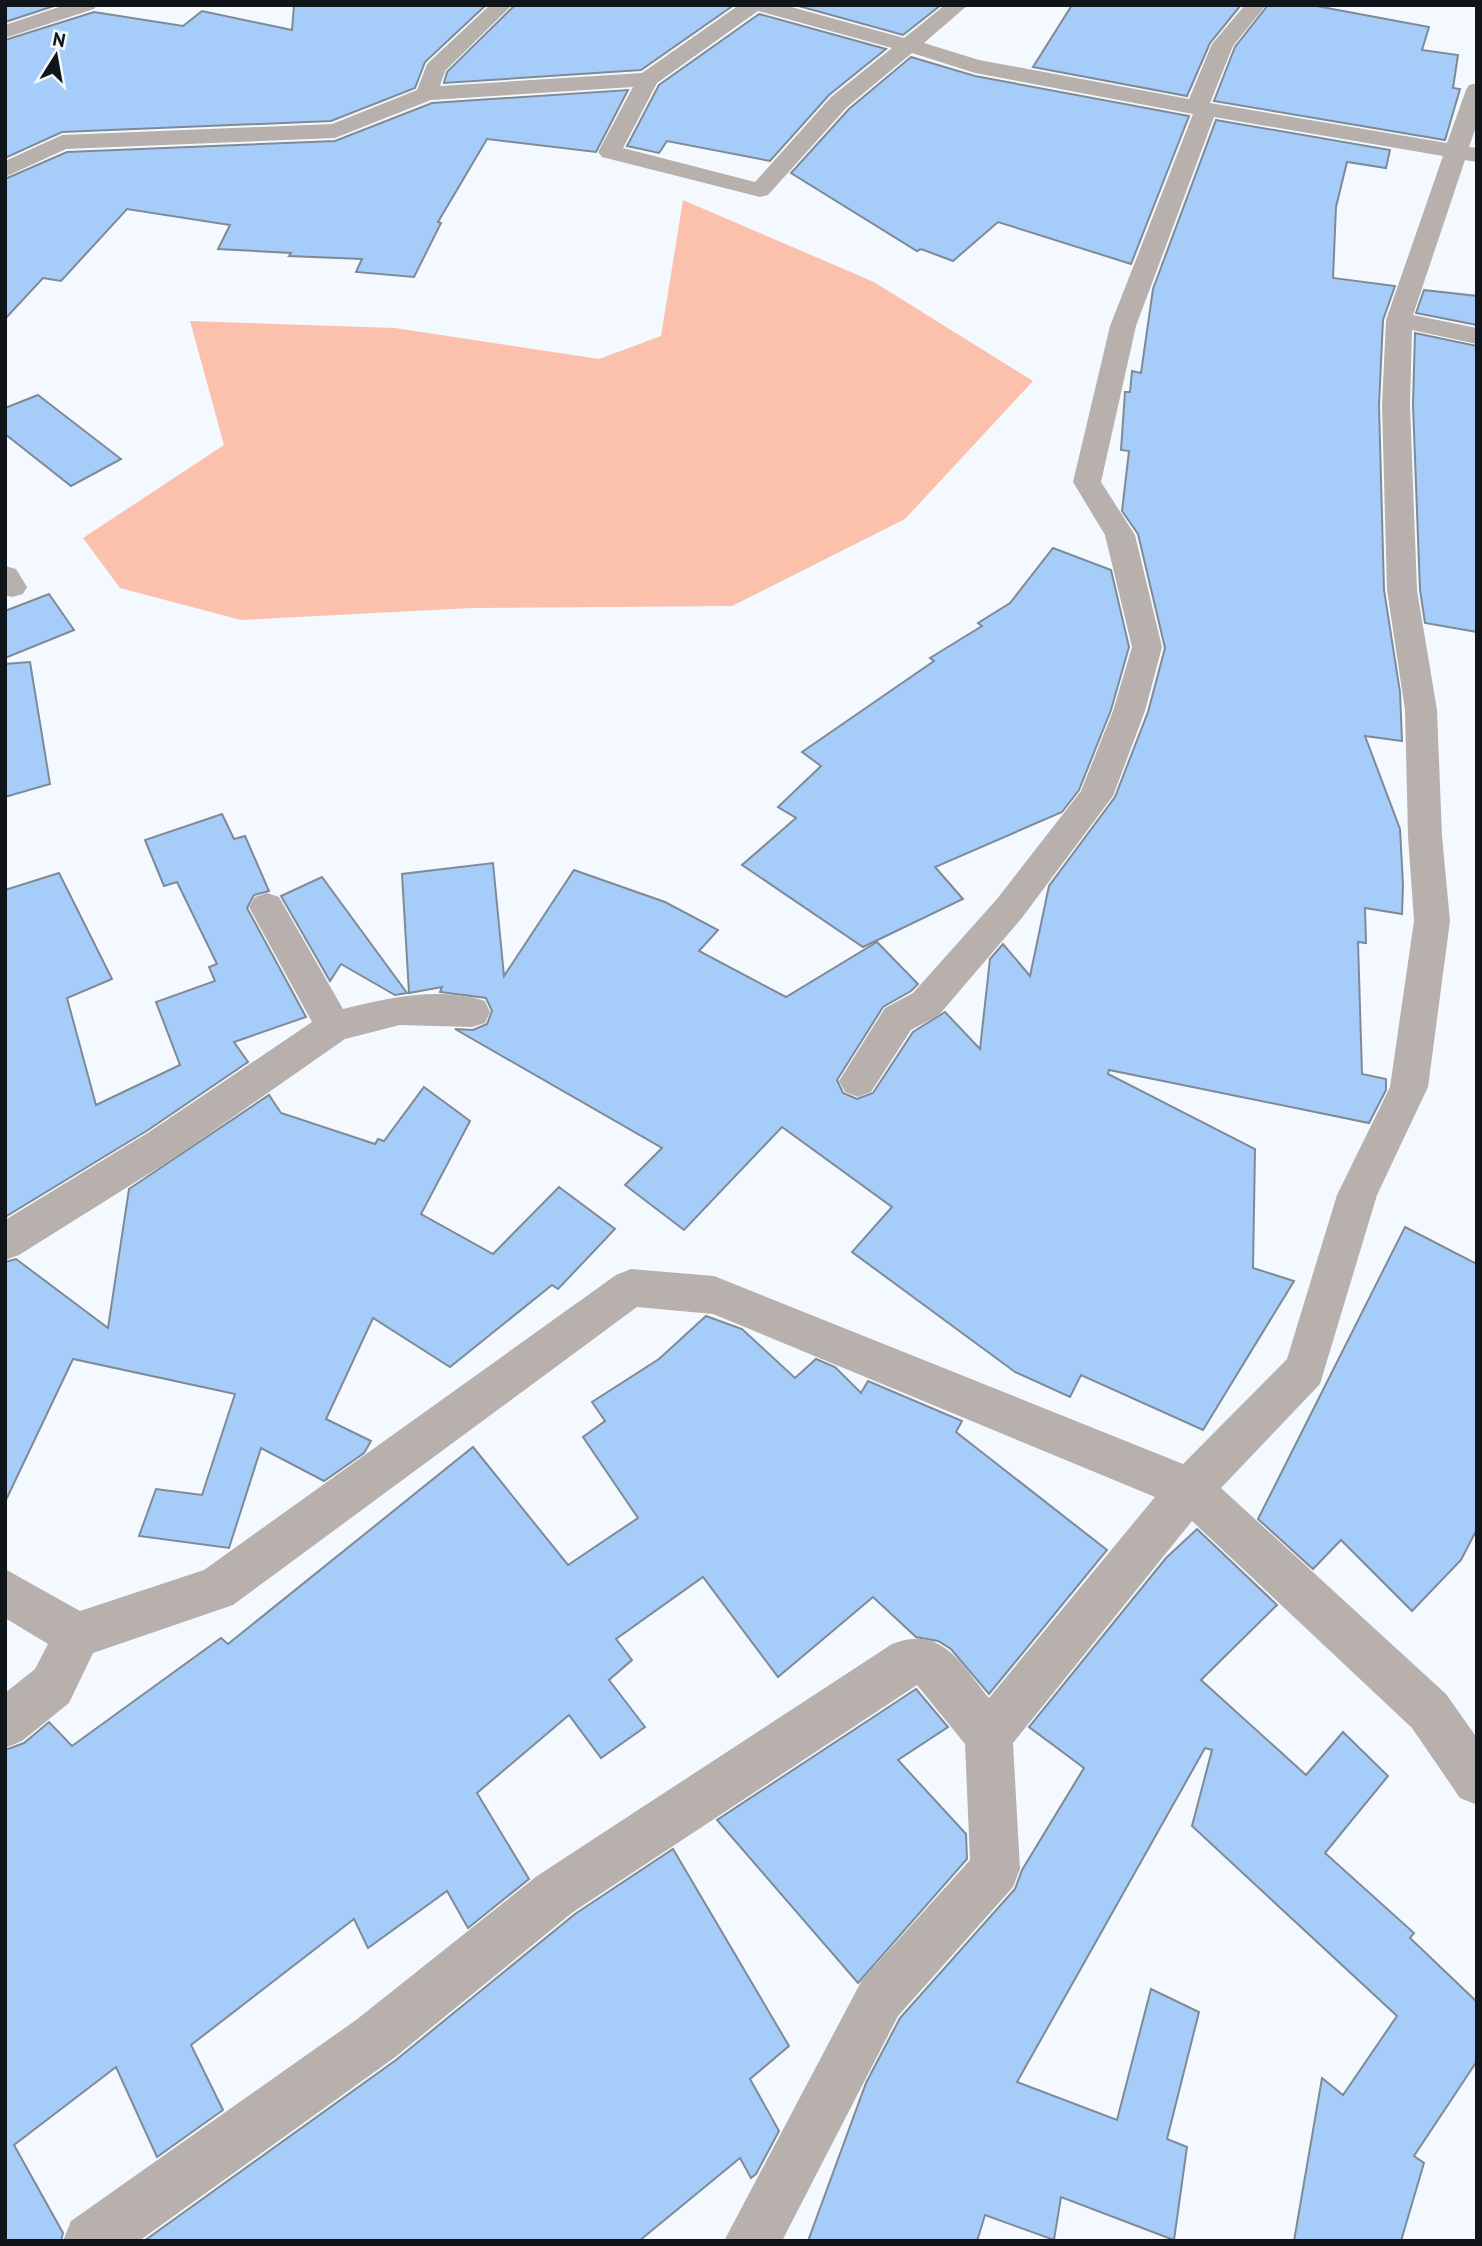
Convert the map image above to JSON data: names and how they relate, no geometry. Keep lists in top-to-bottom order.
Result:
{
  "north": "top"
}
